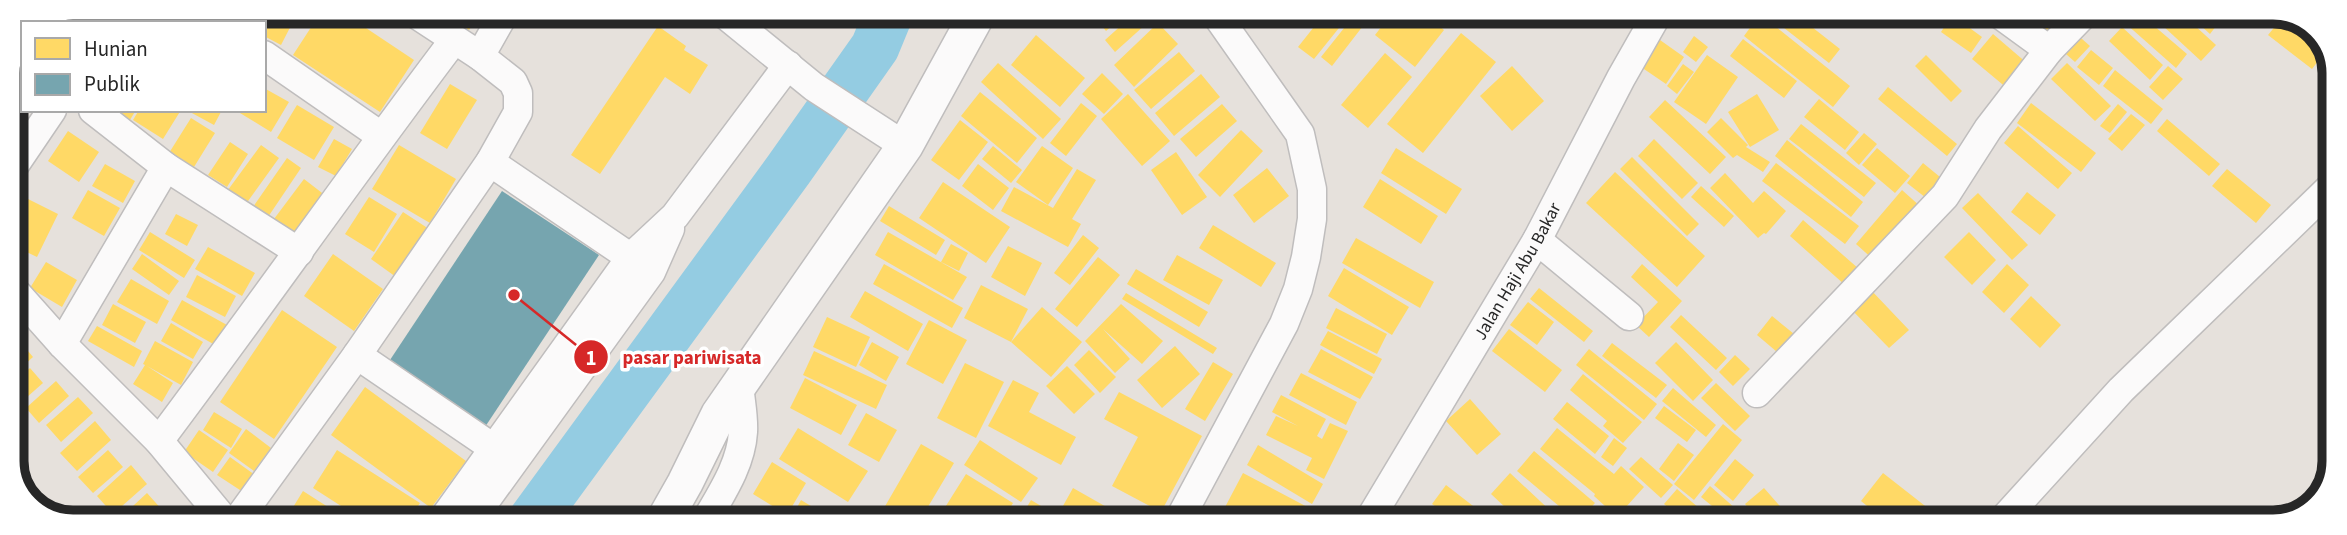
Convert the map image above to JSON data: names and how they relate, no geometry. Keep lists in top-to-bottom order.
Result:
{
  "streets": {
    "street": ["Jalan Haji Abu Bakar"]
  },
  "places": ["pasar pariwisata"],
  "legend": ["Hunian", "Publik"]
}
